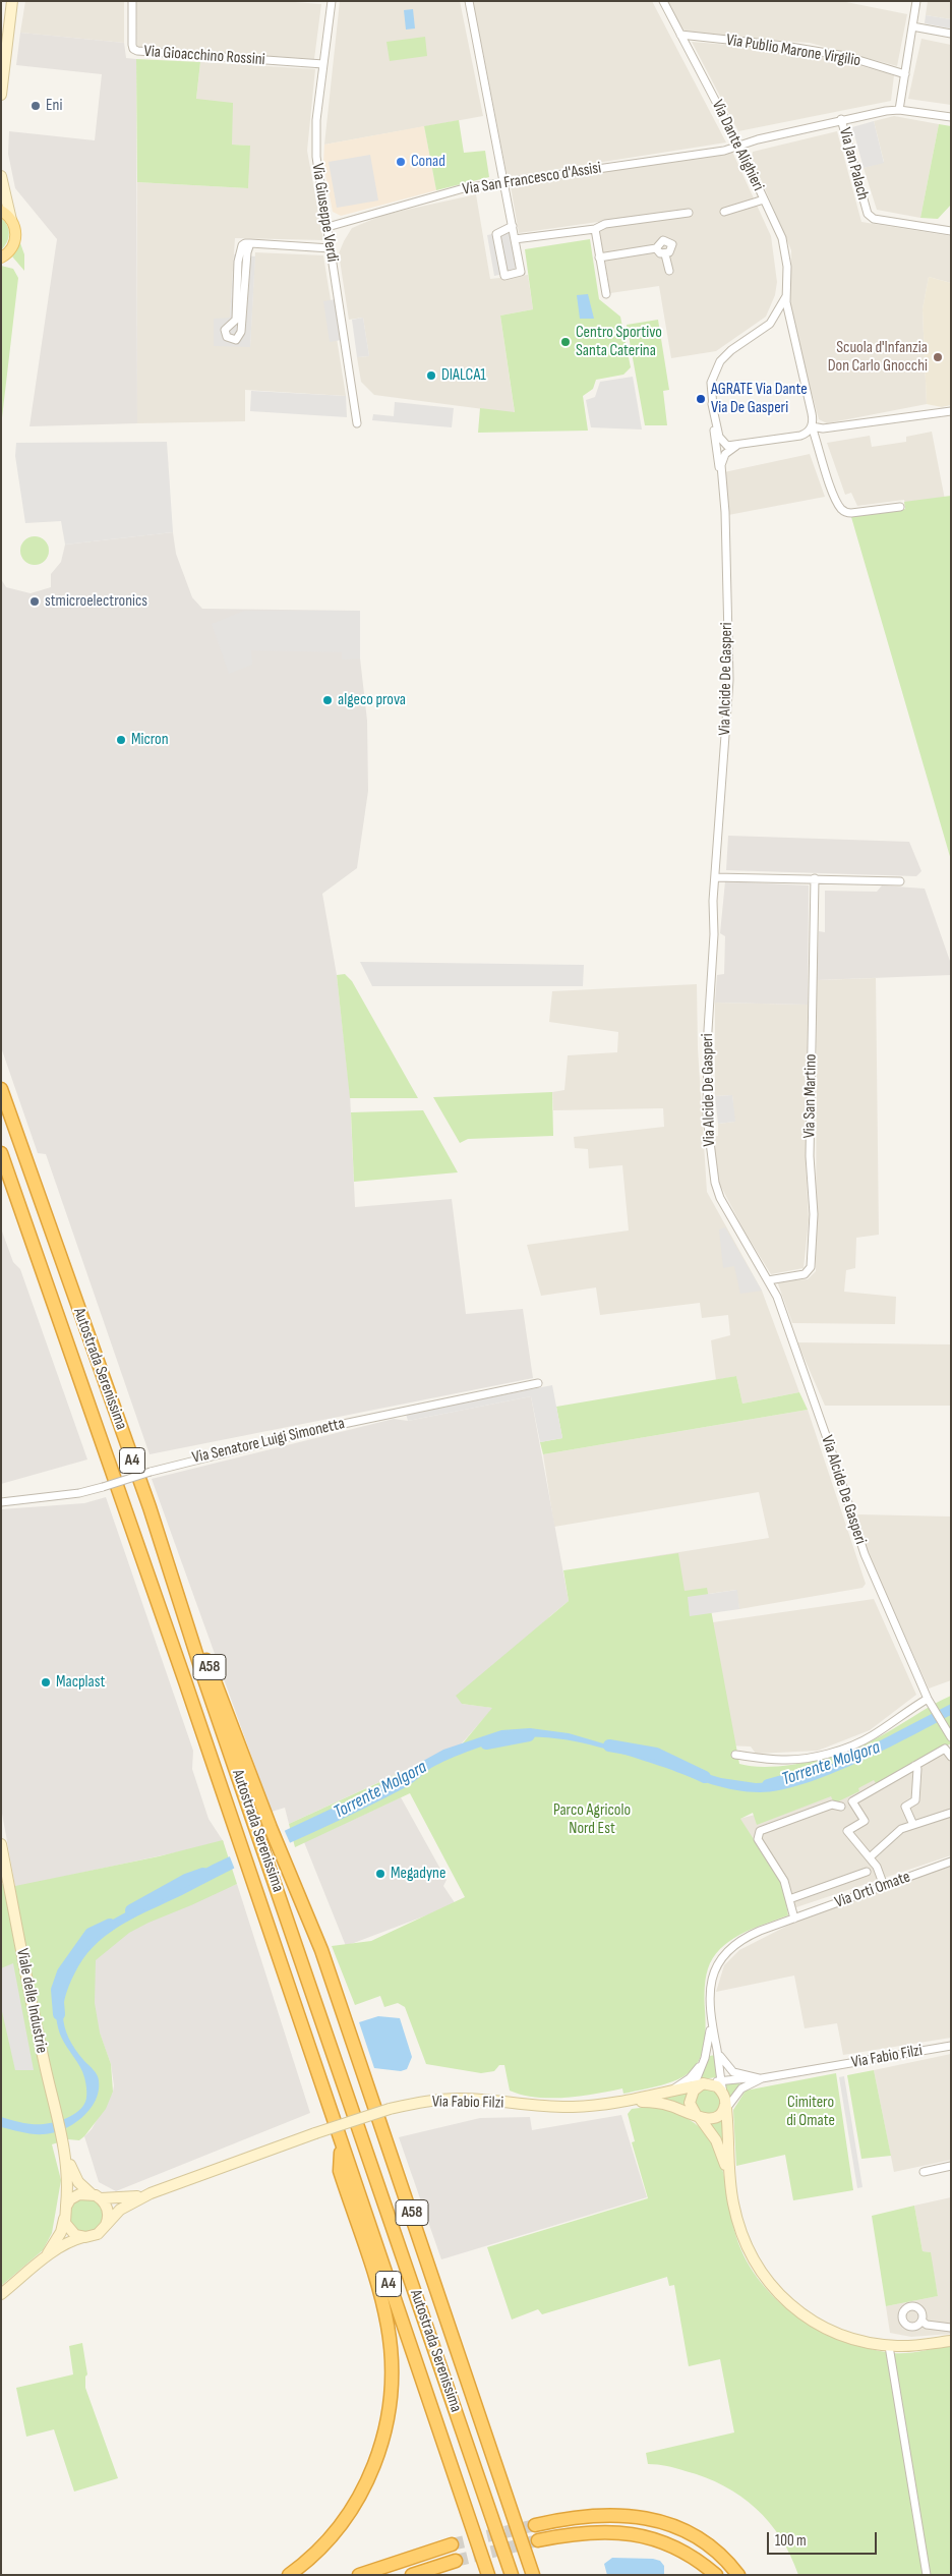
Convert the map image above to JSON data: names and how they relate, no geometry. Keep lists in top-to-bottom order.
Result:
{
  "streets": {
    "highway": ["Autostrada Serenissima", "A4", "A58"],
    "street": [
      "Via Publio Marone Virgilio",
      "Via Gioacchino Rossini",
      "Via Dante Alighieri",
      "Via Jan Palach",
      "Via San Francesco d'Assisi",
      "Via Giuseppe Verdi",
      "Via Alcide De Gasperi",
      "Via San Martino",
      "Via Senatore Luigi Simonetta",
      "Via Orti Omate",
      "Viale delle Industrie",
      "Via Fabio Filzi"
    ]
  },
  "crossings": [
    ["Via Publio Marone Virgilio", "Via Dante Alighieri"],
    ["Via Gioacchino Rossini", "Via Giuseppe Verdi"],
    ["Via Dante Alighieri", "Via San Francesco d'Assisi"],
    ["Via Dante Alighieri", "Via Alcide De Gasperi"],
    ["Via Jan Palach", "Via San Francesco d'Assisi"],
    ["Via San Francesco d'Assisi", "Via Giuseppe Verdi"],
    ["Via Alcide De Gasperi", "Via San Martino"],
    ["Autostrada Serenissima", "A58"],
    ["Via Orti Omate", "Via Fabio Filzi"]
  ],
  "water": ["Torrente Molgora"],
  "parks": ["Parco Agricolo Nord Est", "Cimitero di Omate"],
  "places": [
    "Eni",
    "Conad",
    "Centro Sportivo Santa Caterina",
    "Scuola d'Infanzia Don Carlo Gnocchi",
    "DIALCA1",
    "AGRATE Via Dante Via De Gasperi",
    "stmicroelectronics",
    "algeco prova",
    "Micron",
    "Macplast",
    "Megadyne"
  ],
  "scale_bar": "100 m"
}
